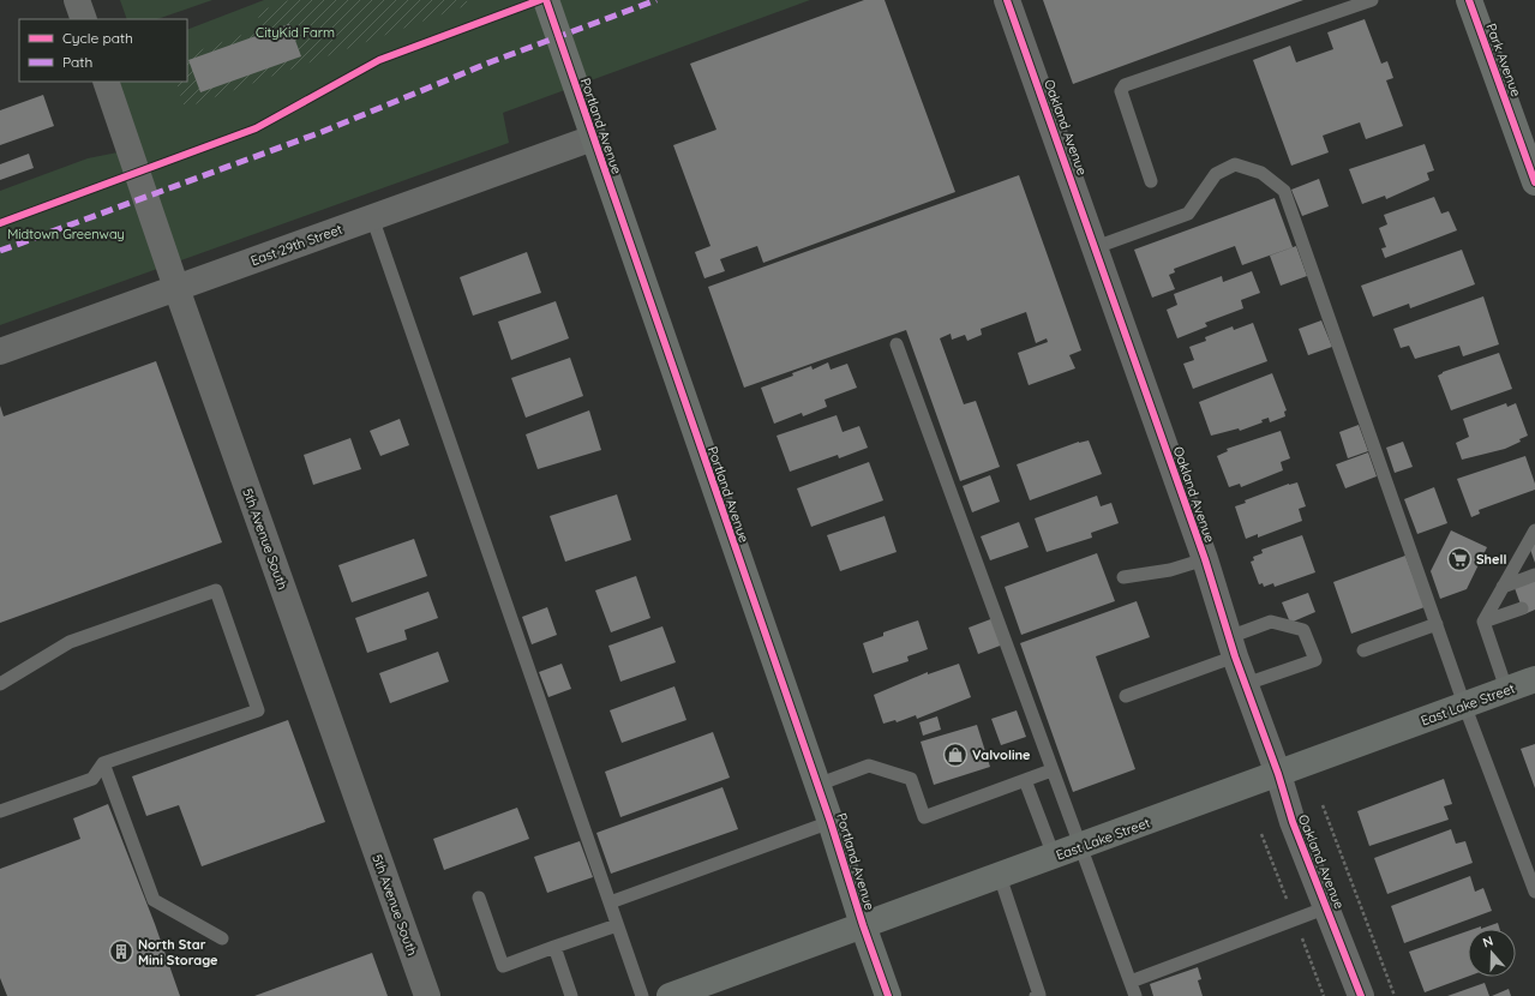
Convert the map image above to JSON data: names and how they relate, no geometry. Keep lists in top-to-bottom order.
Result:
{
  "streets": {
    "street": [
      "Park Avenue",
      "Portland Avenue",
      "Oakland Avenue",
      "East 29th Street",
      "5th Avenue South",
      "East Lake Street"
    ]
  },
  "crossings": [
    ["Portland Avenue", "East 29th Street"],
    ["Portland Avenue", "East Lake Street"],
    ["Oakland Avenue", "East Lake Street"],
    ["East 29th Street", "5th Avenue South"]
  ],
  "parks": ["CityKid Farm", "Midtown Greenway"],
  "places": {
    "supermarket": ["Shell"],
    "shop": ["Valvoline"],
    "building": ["North Star Mini Storage"]
  },
  "legend": ["Cycle path", "Path"],
  "north": "top"
}
